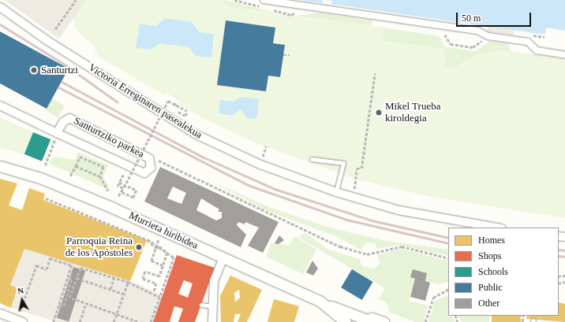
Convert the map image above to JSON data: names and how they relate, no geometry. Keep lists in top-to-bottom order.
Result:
{
  "streets": {
    "street": ["Victoria Erreginaren pasealekua", "Santurtziko parkea", "Murrieta hiribidea"]
  },
  "places": ["Santurtzi", "Mikel Trueba kiroldegia", "Parroquia Reina de los Apóstoles"],
  "legend": [
    "Homes",
    "Shops",
    "Schools",
    "Public",
    "Other"
  ],
  "scale_bar": "50 m",
  "north": "top"
}
